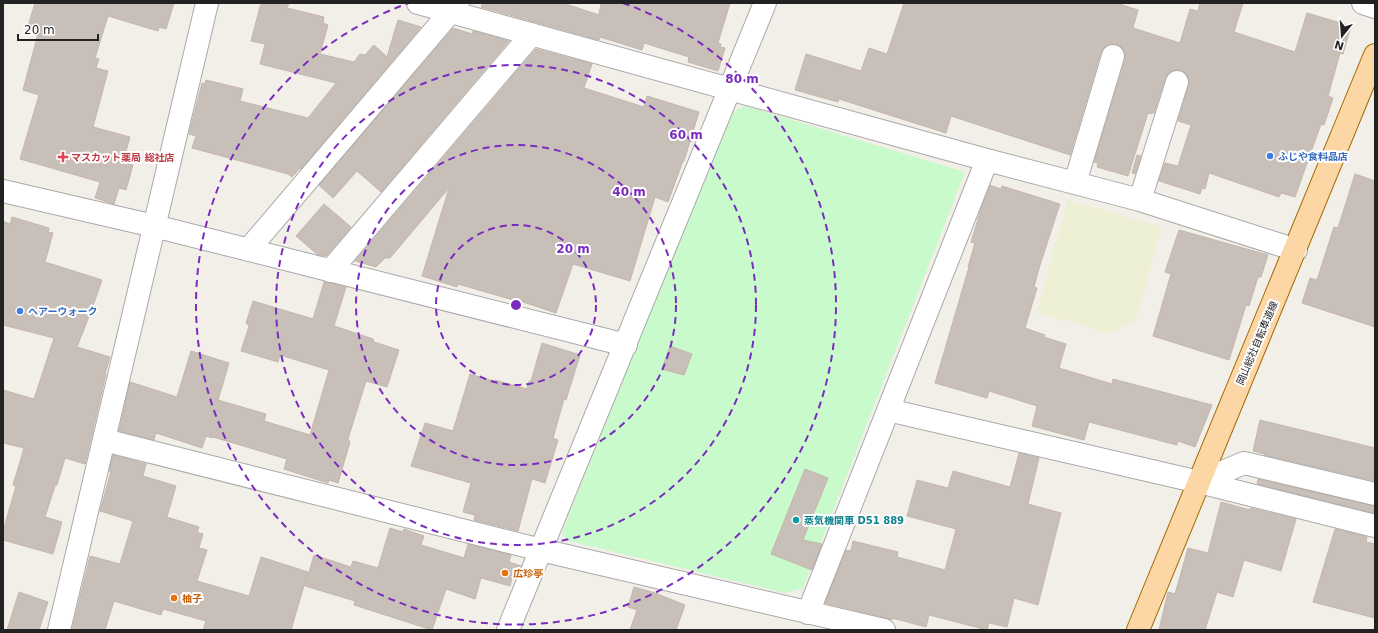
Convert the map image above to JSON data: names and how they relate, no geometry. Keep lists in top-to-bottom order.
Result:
{
  "streets": {
    "main road": ["岡山総社自転車道線"]
  },
  "places": {
    "other": [
      "ふじや食料品店",
      "ヘアーウォーク",
      "蒸気機関車 D51 889",
      "広珍亭",
      "柚子"
    ],
    "health": ["マスカット薬局 総社店"]
  },
  "scale_bar": "20 m",
  "north": "bottom",
  "rings": [
    "80 m",
    "60 m",
    "40 m",
    "20 m"
  ]
}
